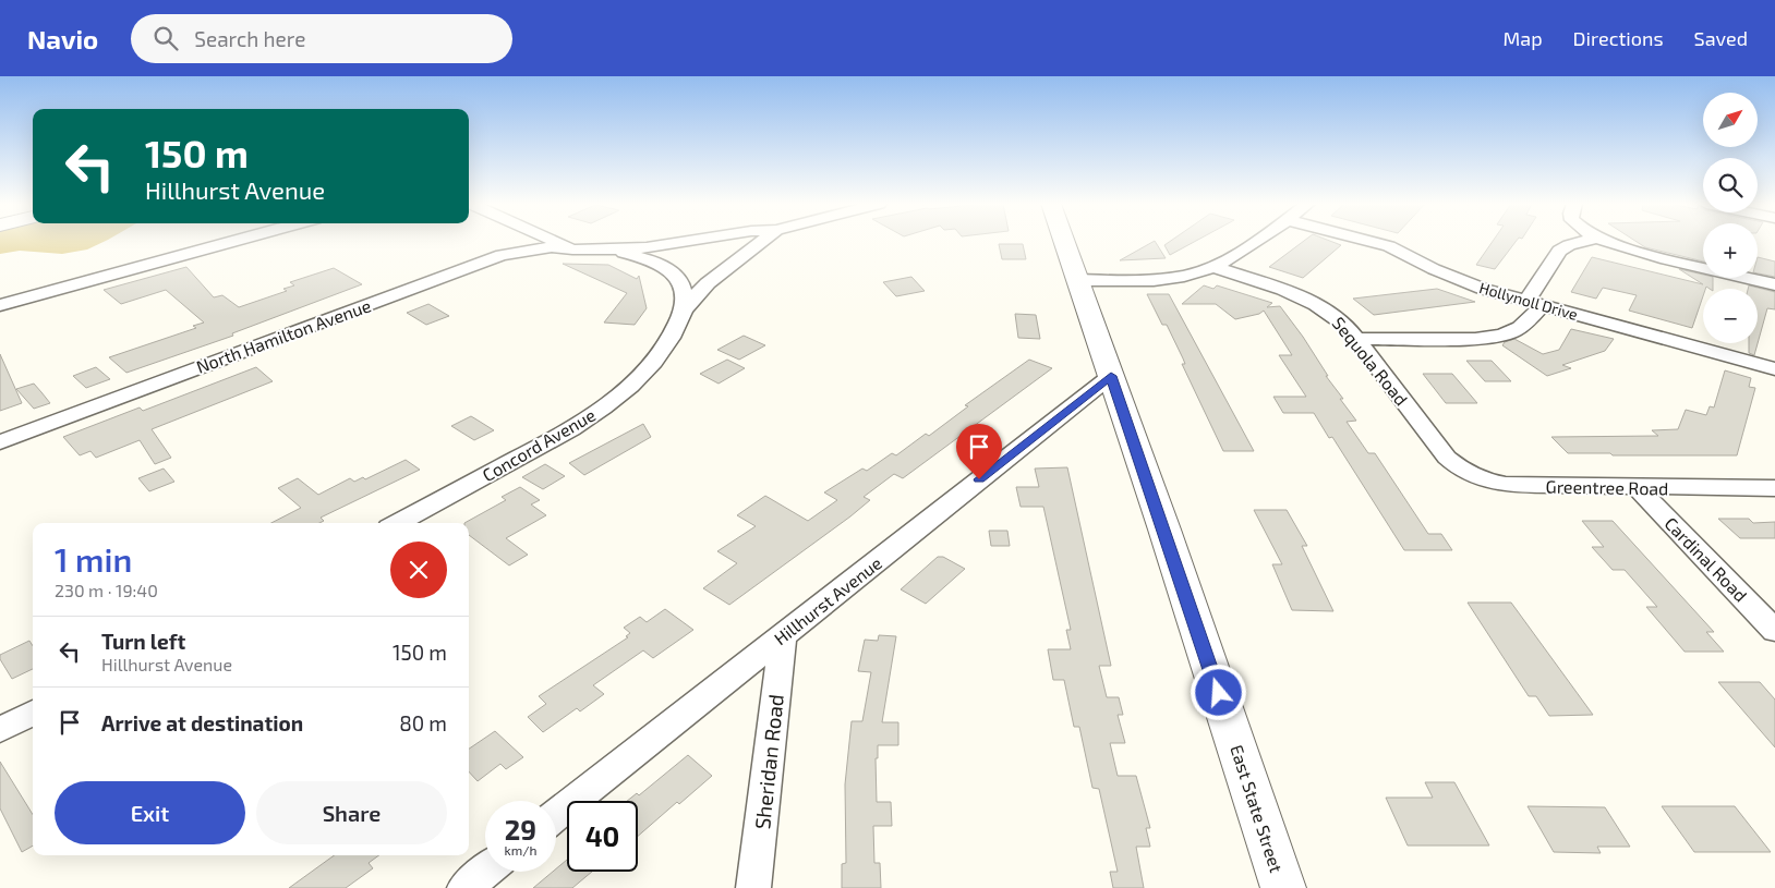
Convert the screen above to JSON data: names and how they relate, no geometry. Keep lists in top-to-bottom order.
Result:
{
  "streets": {
    "main road": ["East State Street"],
    "street": [
      "Hollynoll Drive",
      "North Hamilton Avenue",
      "Sequola Road",
      "Concord Avenue",
      "Greentree Road",
      "Cardinal Road",
      "Hillhurst Avenue",
      "Sheridan Road"
    ]
  },
  "crossings": [
    ["Sequola Road", "Greentree Road"],
    ["Greentree Road", "Cardinal Road"],
    ["Hillhurst Avenue", "Sheridan Road"],
    ["Hillhurst Avenue", "East State Street"]
  ],
  "north": "top right",
  "page": {
    "header": "Navio",
    "search": "Search here",
    "nav": ["Map", "Directions", "Saved"],
    "map_buttons": ["+", "−"],
    "turn": ["150 m", "Hillhurst Avenue"],
    "heading": ["1 min", "230 m · 19:40"],
    "list": [
      {
        "name": "Turn left",
        "note": "Hillhurst Avenue",
        "value": "150 m"
      },
      {
        "name": "Arrive at destination",
        "value": "80 m"
      }
    ],
    "buttons": ["Exit", "Share"],
    "speed": "29 km/h",
    "limit": "40"
  }
}
